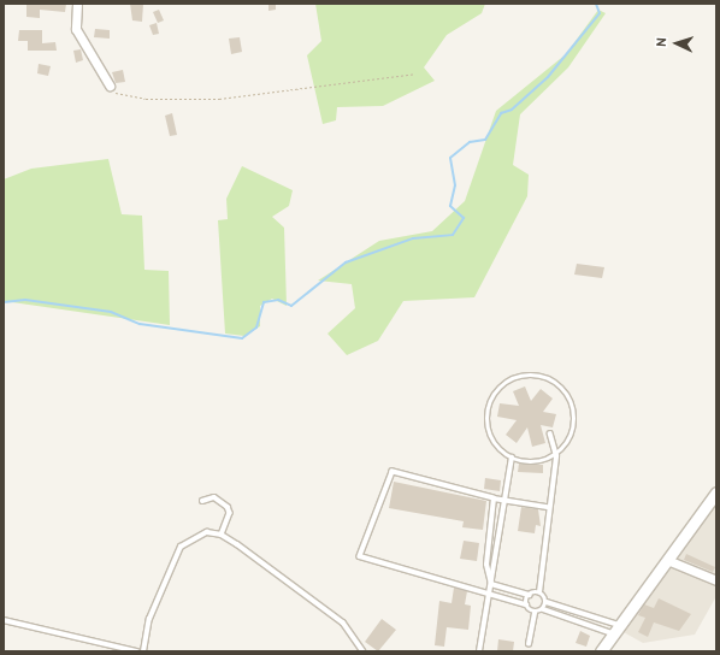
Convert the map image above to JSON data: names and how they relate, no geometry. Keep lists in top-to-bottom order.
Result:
{
  "north": "left"
}
